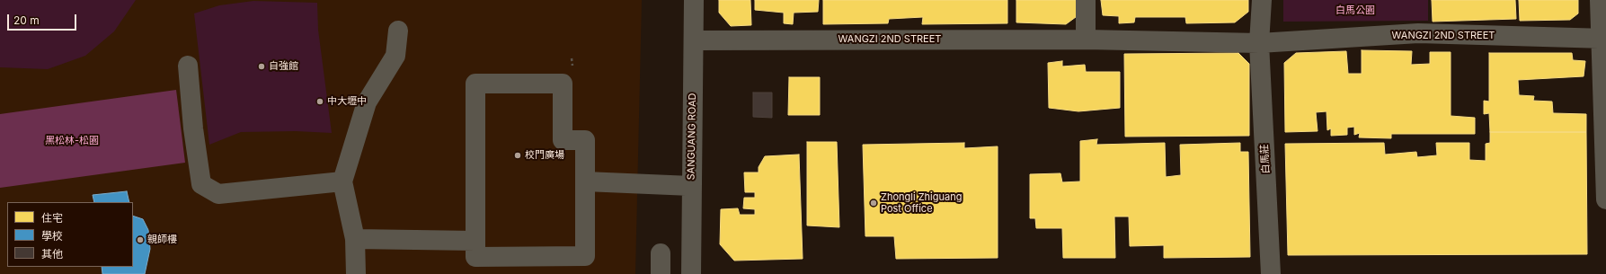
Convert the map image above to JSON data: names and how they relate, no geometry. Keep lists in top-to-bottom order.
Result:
{
  "streets": {
    "street": ["WANGZI 2ND STREET", "SANGUANG ROAD", "白馬莊"]
  },
  "crossings": [
    ["WANGZI 2ND STREET", "SANGUANG ROAD"],
    ["WANGZI 2ND STREET", "白馬莊"]
  ],
  "parks": ["白馬公園", "黑松林-松園"],
  "places": [
    "自強館",
    "中大壢中",
    "校門廣場",
    "Zhongli Zhiguang Post Office",
    "親師樓"
  ],
  "legend": ["住宅", "學校", "其他"],
  "scale_bar": "20 m"
}
